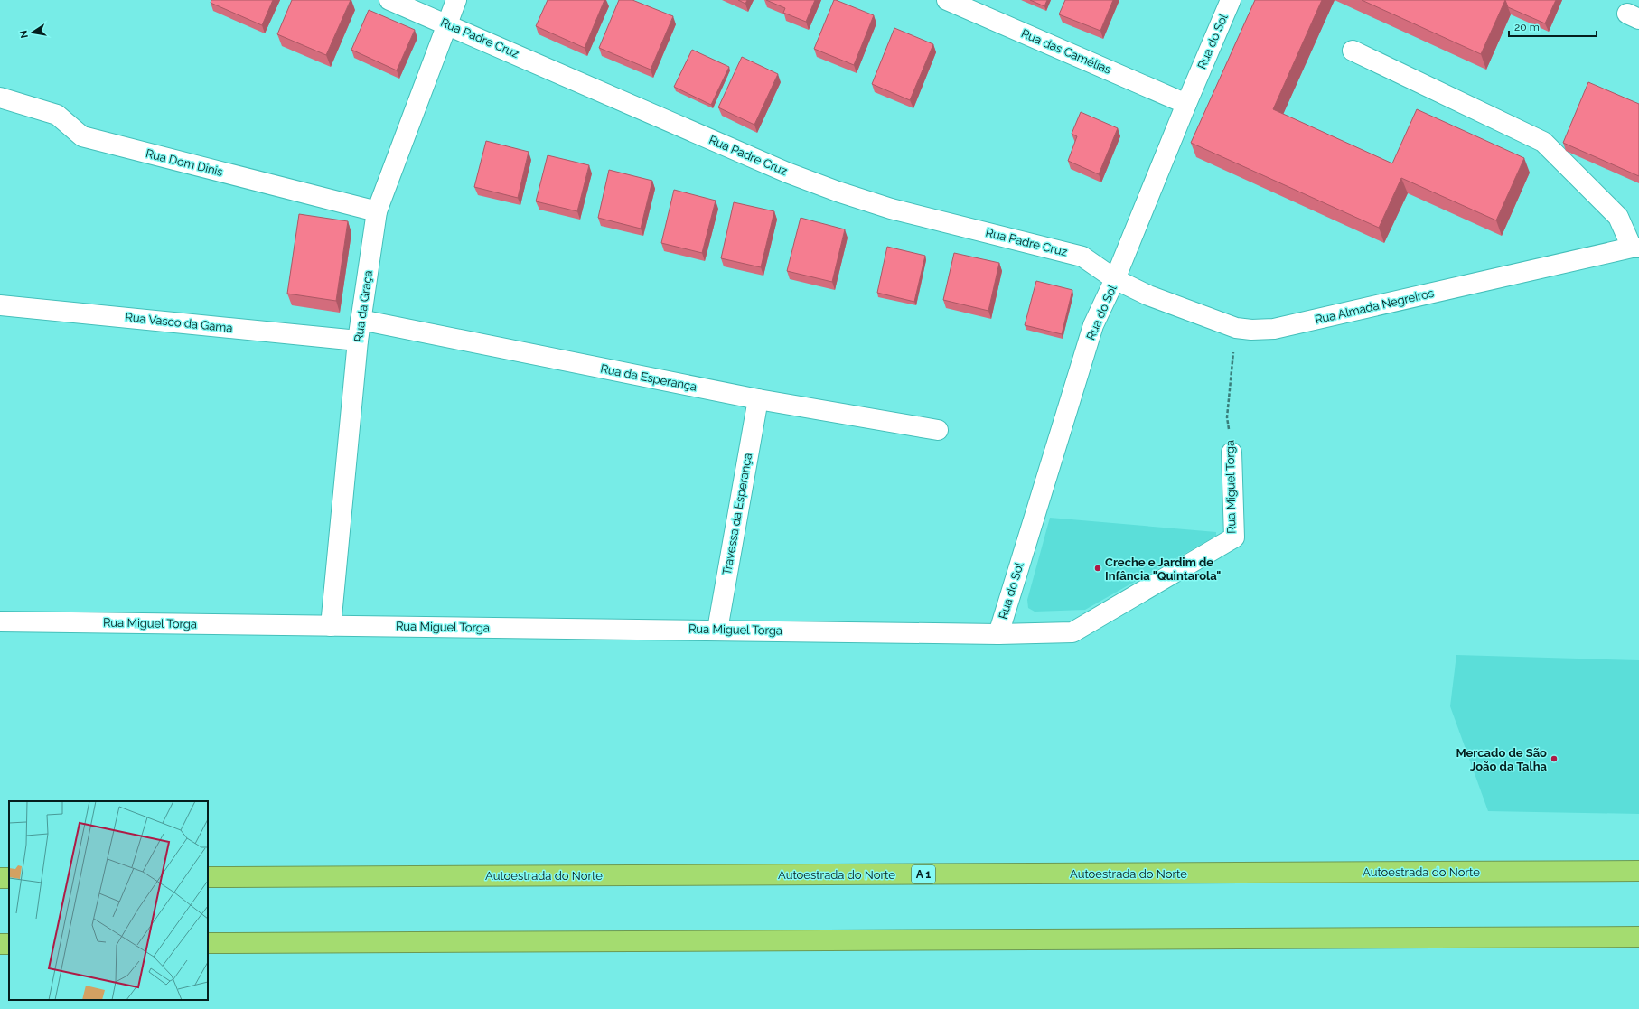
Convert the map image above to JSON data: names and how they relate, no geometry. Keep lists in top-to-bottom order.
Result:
{
  "streets": {
    "highway": ["Autoestrada do Norte", "A 1"],
    "street": [
      "Rua Padre Cruz",
      "Rua do Sol",
      "Rua das Camélias",
      "Rua Dom Dinis",
      "Rua da Graça",
      "Rua Almada Negreiros",
      "Rua Vasco da Gama",
      "Rua da Esperança",
      "Rua Miguel Torga",
      "Travessa da Esperança"
    ]
  },
  "crossings": [
    ["Rua Padre Cruz", "Rua do Sol"],
    ["Rua Padre Cruz", "Rua da Graça"],
    ["Rua Padre Cruz", "Rua Almada Negreiros"],
    ["Rua do Sol", "Rua das Camélias"],
    ["Rua do Sol", "Rua Almada Negreiros"],
    ["Rua do Sol", "Rua Miguel Torga"],
    ["Rua Dom Dinis", "Rua da Graça"],
    ["Rua da Graça", "Rua Vasco da Gama"],
    ["Rua da Graça", "Rua da Esperança"],
    ["Rua da Graça", "Rua Miguel Torga"],
    ["Rua Almada Negreiros", "Rua Miguel Torga"],
    ["Rua da Esperança", "Travessa da Esperança"],
    ["Rua Miguel Torga", "Travessa da Esperança"]
  ],
  "places": ["Creche e Jardim de Infância \"Quintarola\"", "Mercado de São João da Talha"],
  "scale_bar": "20 m",
  "north": "left"
}
